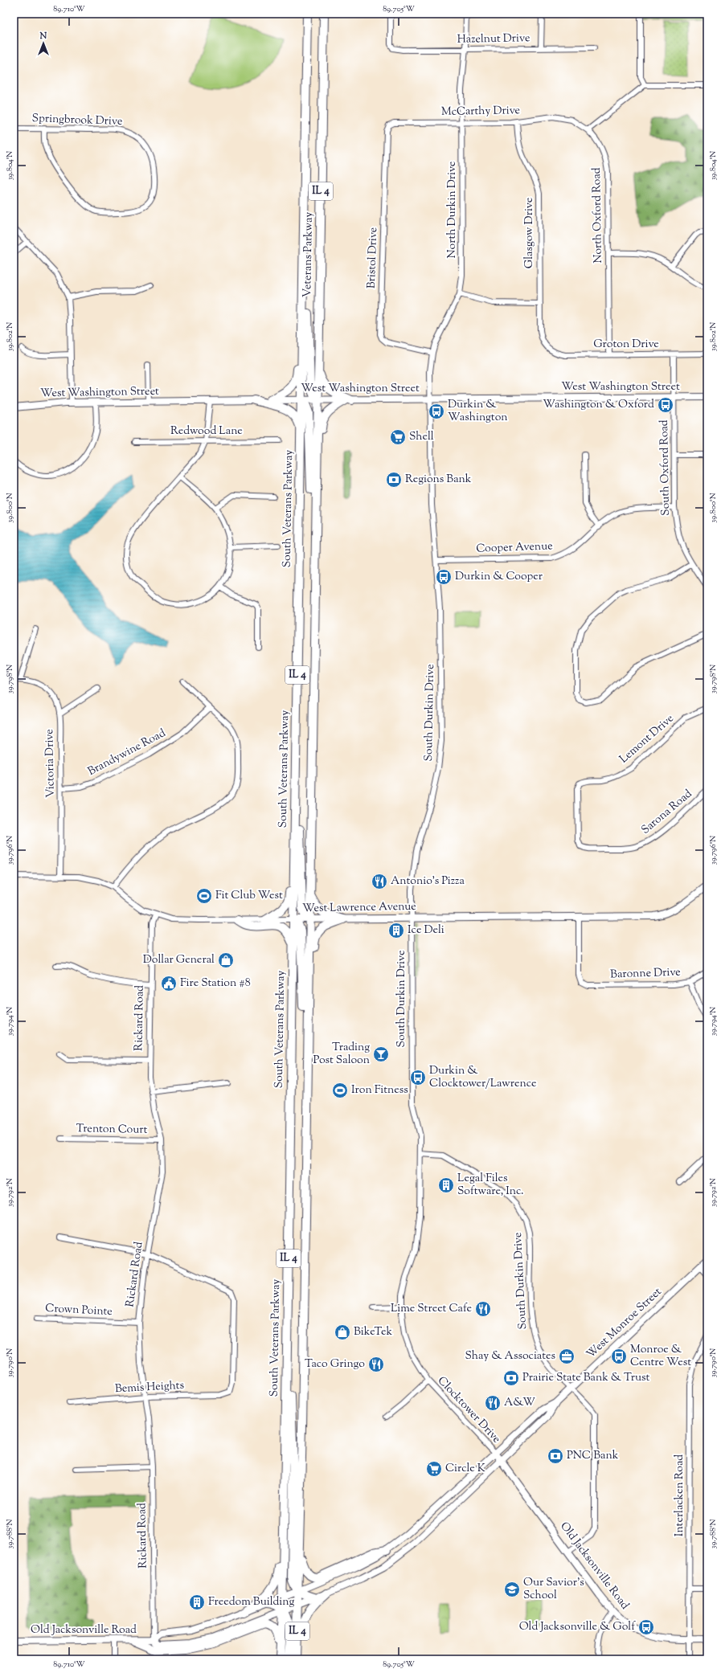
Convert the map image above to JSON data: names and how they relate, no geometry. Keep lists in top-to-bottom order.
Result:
{
  "streets": {
    "highway": ["IL 4", "Veterans Parkway", "South Veterans Parkway"],
    "street": [
      "Hazelnut Drive",
      "McCarthy Drive",
      "Springbrook Drive",
      "North Durkin Drive",
      "North Oxford Road",
      "Glasgow Drive",
      "Bristol Drive",
      "Groton Drive",
      "West Washington Street",
      "Redwood Lane",
      "South Oxford Road",
      "Cooper Avenue",
      "South Durkin Drive",
      "Lemont Drive",
      "Brandywine Road",
      "Victoria Drive",
      "Sarona Road",
      "West Lawrence Avenue",
      "Baronne Drive",
      "Rickard Road",
      "Trenton Court",
      "Crown Pointe",
      "West Monroe Street",
      "Bemis Heights",
      "Clocktower Drive",
      "Interlacken Road",
      "Old Jacksonville Road"
    ]
  },
  "crossings": [
    ["Hazelnut Drive", "North Durkin Drive"],
    ["McCarthy Drive", "North Durkin Drive"],
    ["McCarthy Drive", "North Oxford Road"],
    ["McCarthy Drive", "Glasgow Drive"],
    ["McCarthy Drive", "Bristol Drive"],
    ["IL 4", "Veterans Parkway"],
    ["IL 4", "West Washington Street"],
    ["IL 4", "West Lawrence Avenue"],
    ["IL 4", "West Monroe Street"],
    ["North Durkin Drive", "Bristol Drive"],
    ["North Durkin Drive", "West Washington Street"],
    ["North Durkin Drive", "South Durkin Drive"],
    ["North Oxford Road", "Groton Drive"],
    ["Glasgow Drive", "Groton Drive"],
    ["Veterans Parkway", "West Washington Street"],
    ["Veterans Parkway", "South Veterans Parkway"],
    ["West Washington Street", "South Oxford Road"],
    ["West Washington Street", "South Veterans Parkway"],
    ["West Washington Street", "South Durkin Drive"],
    ["South Oxford Road", "Cooper Avenue"],
    ["South Veterans Parkway", "West Lawrence Avenue"],
    ["South Veterans Parkway", "West Monroe Street"],
    ["South Veterans Parkway", "Old Jacksonville Road"],
    ["Cooper Avenue", "South Durkin Drive"],
    ["South Durkin Drive", "West Lawrence Avenue"],
    ["South Durkin Drive", "West Monroe Street"],
    ["South Durkin Drive", "Clocktower Drive"],
    ["South Durkin Drive", "Old Jacksonville Road"],
    ["Lemont Drive", "Sarona Road"],
    ["Brandywine Road", "Victoria Drive"],
    ["Victoria Drive", "West Lawrence Avenue"],
    ["West Lawrence Avenue", "Baronne Drive"],
    ["West Lawrence Avenue", "Rickard Road"],
    ["Rickard Road", "Trenton Court"],
    ["Rickard Road", "Crown Pointe"],
    ["Rickard Road", "Bemis Heights"],
    ["Rickard Road", "Old Jacksonville Road"],
    ["West Monroe Street", "Clocktower Drive"],
    ["West Monroe Street", "Old Jacksonville Road"],
    ["Clocktower Drive", "Old Jacksonville Road"],
    ["Interlacken Road", "Old Jacksonville Road"]
  ],
  "places": {
    "bus stop": [
      "Washington & Oxford",
      "Durkin & Washington",
      "Durkin & Cooper",
      "Durkin & Clocktower/Lawrence",
      "Monroe & Centre West",
      "Old Jacksonville & Golf"
    ],
    "supermarket": ["Shell", "Circle K"],
    "bank": ["Regions Bank", "Prairie State Bank & Trust", "PNC Bank"],
    "restaurant": [
      "Antonio's Pizza",
      "Lime Street Cafe",
      "Taco Gringo",
      "A&W"
    ],
    "sports": ["Fit Club West", "Iron Fitness"],
    "building": ["Ice Deli", "Legal Files Software, Inc.", "Freedom Building"],
    "shop": ["Dollar General", "BikeTek"],
    "public building": ["Fire Station #8"],
    "bar": ["Trading Post Saloon"],
    "office": ["Shay & Associates"],
    "school or university": ["Our Savior's School"]
  },
  "north": "top",
  "coordinates": [
    "89.710°W",
    "89.705°W",
    "39.804°N",
    "39.802°N",
    "39.800°N",
    "39.798°N",
    "39.796°N",
    "39.794°N",
    "39.792°N",
    "39.790°N",
    "39.788°N"
  ]
}
